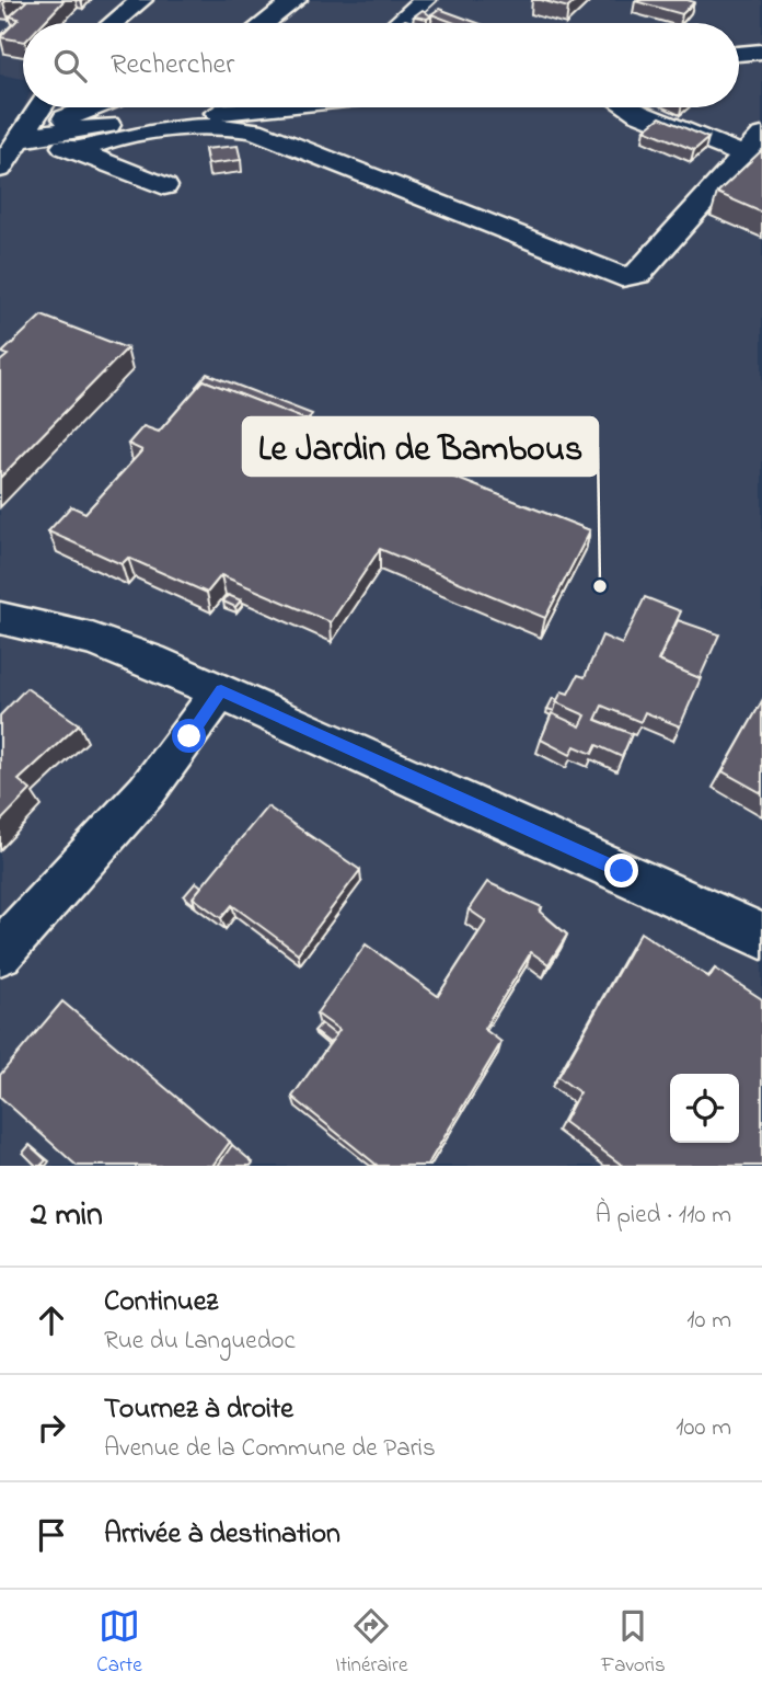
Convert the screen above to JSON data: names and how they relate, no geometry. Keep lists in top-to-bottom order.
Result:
{
  "places": ["Le Jardin de Bambous"],
  "page": {
    "search": "Rechercher",
    "heading": ["2 min", "À pied · 110 m"],
    "list": [
      ["Continuez", "Rue du Languedoc", "10 m"],
      ["Tournez à droite", "Avenue de la Commune de Paris", "100 m"],
      "Arrivée à destination"
    ],
    "nav": ["Carte", "Itinéraire", "Favoris"]
  }
}
